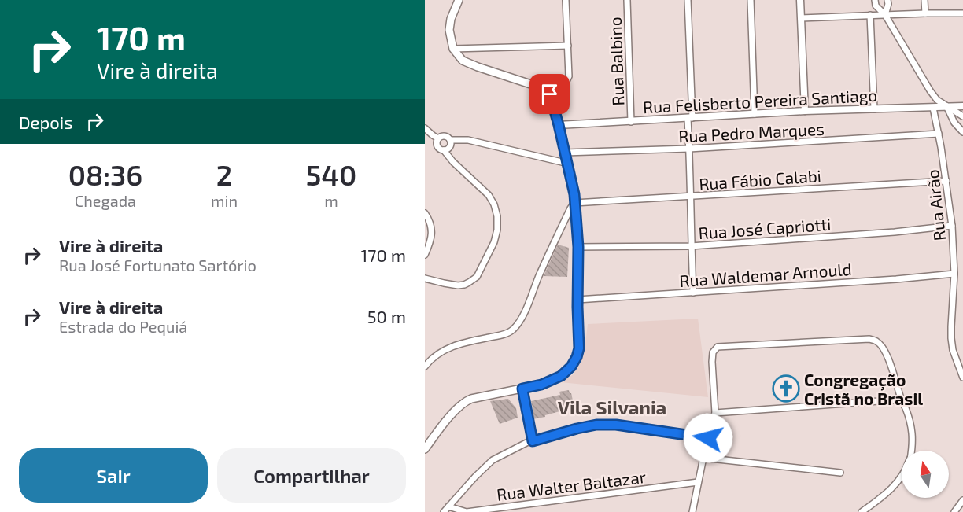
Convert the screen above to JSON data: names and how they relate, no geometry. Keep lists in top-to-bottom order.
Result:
{
  "streets": {
    "street": [
      "Rua Balbino",
      "Rua Felisberto Pereira Santiago",
      "Rua Pedro Marques",
      "Rua Fábio Calabi",
      "Rua Airão",
      "Rua José Capriotti",
      "Rua Waldemar Arnould",
      "Rua Walter Baltazar"
    ]
  },
  "crossings": [
    ["Rua Balbino", "Rua Felisberto Pereira Santiago"],
    ["Rua Felisberto Pereira Santiago", "Rua Airão"],
    ["Rua Pedro Marques", "Rua Airão"],
    ["Rua Fábio Calabi", "Rua Airão"],
    ["Rua Airão", "Rua José Capriotti"],
    ["Rua Airão", "Rua Waldemar Arnould"]
  ],
  "districts": ["Vila Silvania"],
  "places": {
    "church": ["Congregação Cristã no Brasil"]
  },
  "north": "top",
  "page": {
    "turn": ["170 m", "Vire à direita"],
    "then": "Depois",
    "eta": [
      "08:36",
      "Chegada",
      "2",
      "min",
      "540",
      "m"
    ],
    "list": [
      {
        "name": "Vire à direita",
        "note": "Rua José Fortunato Sartório",
        "value": "170 m"
      },
      {
        "name": "Vire à direita",
        "note": "Estrada do Pequiá",
        "value": "50 m"
      }
    ],
    "buttons": ["Sair", "Compartilhar"]
  }
}
